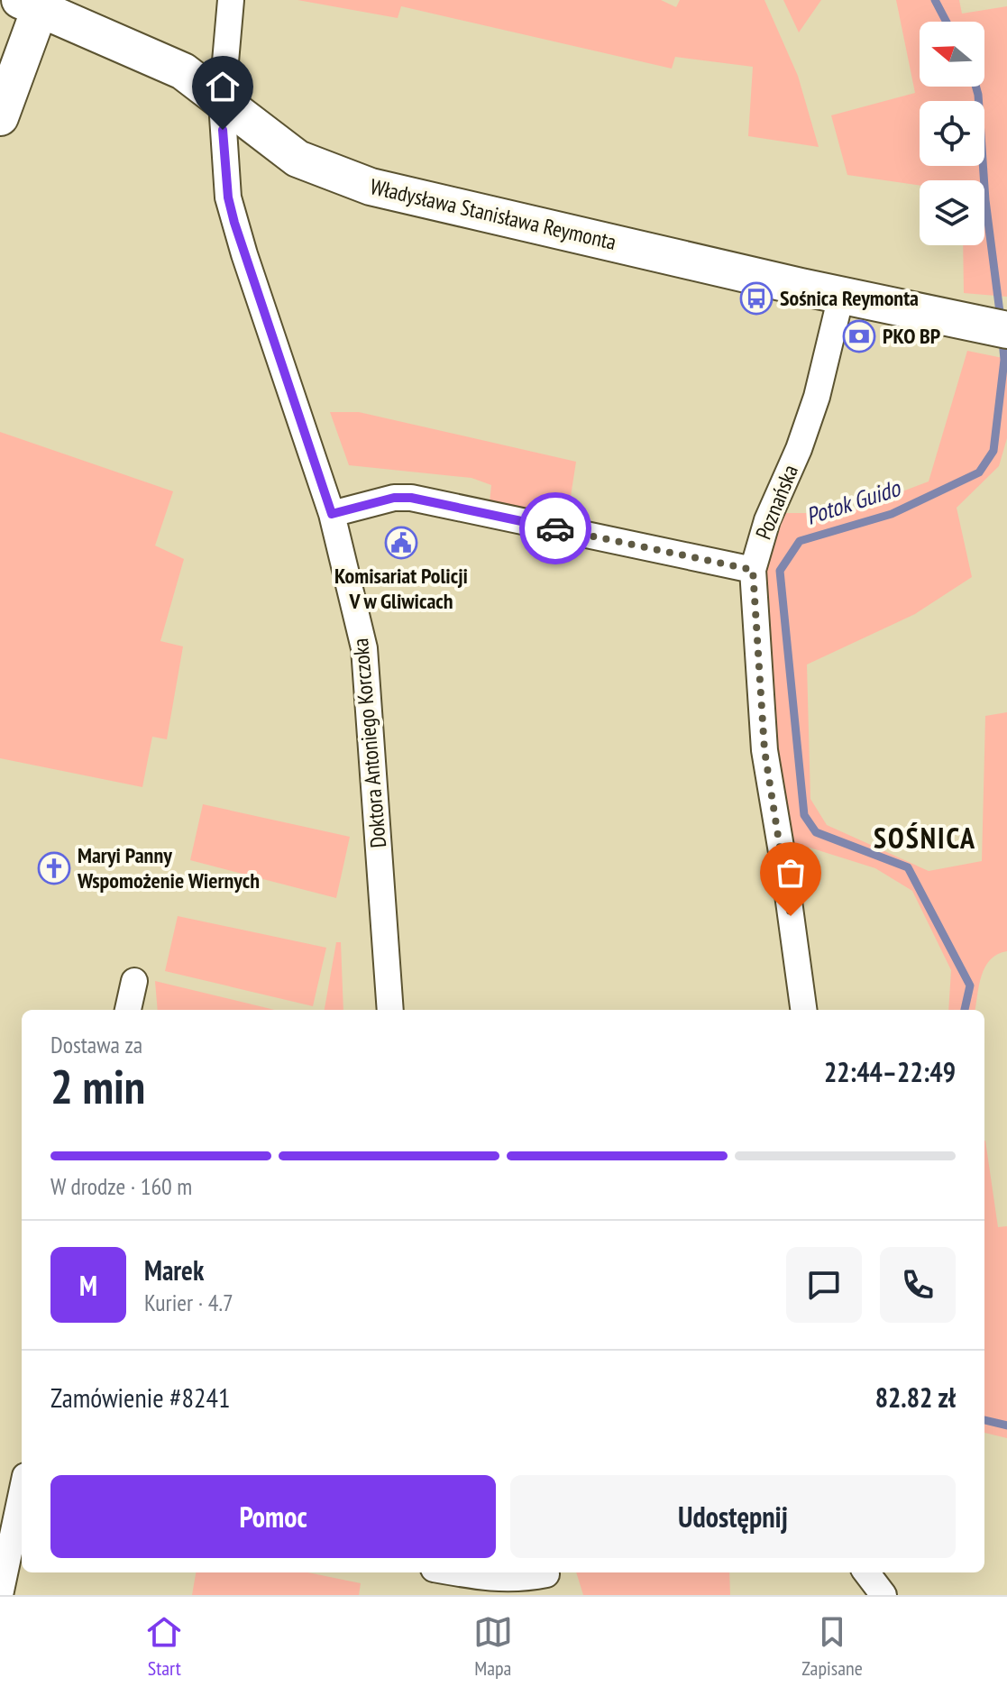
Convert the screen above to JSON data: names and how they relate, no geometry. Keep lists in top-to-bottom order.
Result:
{
  "streets": {
    "street": ["Władysława Stanisława Reymonta", "Poznańska", "Doktora Antoniego Korczoka"]
  },
  "crossings": [
    ["Władysława Stanisława Reymonta", "Poznańska"],
    ["Władysława Stanisława Reymonta", "Doktora Antoniego Korczoka"]
  ],
  "districts": ["SOŚNICA"],
  "water": ["Potok Guido"],
  "places": {
    "bus stop": ["Sośnica Reymonta"],
    "bank": ["PKO BP"],
    "public building": ["Komisariat Policji V w Gliwicach"],
    "church": ["Maryi Panny Wspomożenie Wiernych"]
  },
  "north": "left",
  "page": {
    "heading": ["2 min", "Dostawa za", "22:44–22:49"],
    "panel": [
      "Marek",
      "Kurier · 4.7",
      "Zamówienie #8241",
      "82.82 zł"
    ],
    "bar": "W drodze · 160 m",
    "round": "M",
    "buttons": ["Pomoc", "Udostępnij"],
    "tabs": ["Start", "Mapa", "Zapisane"]
  }
}
